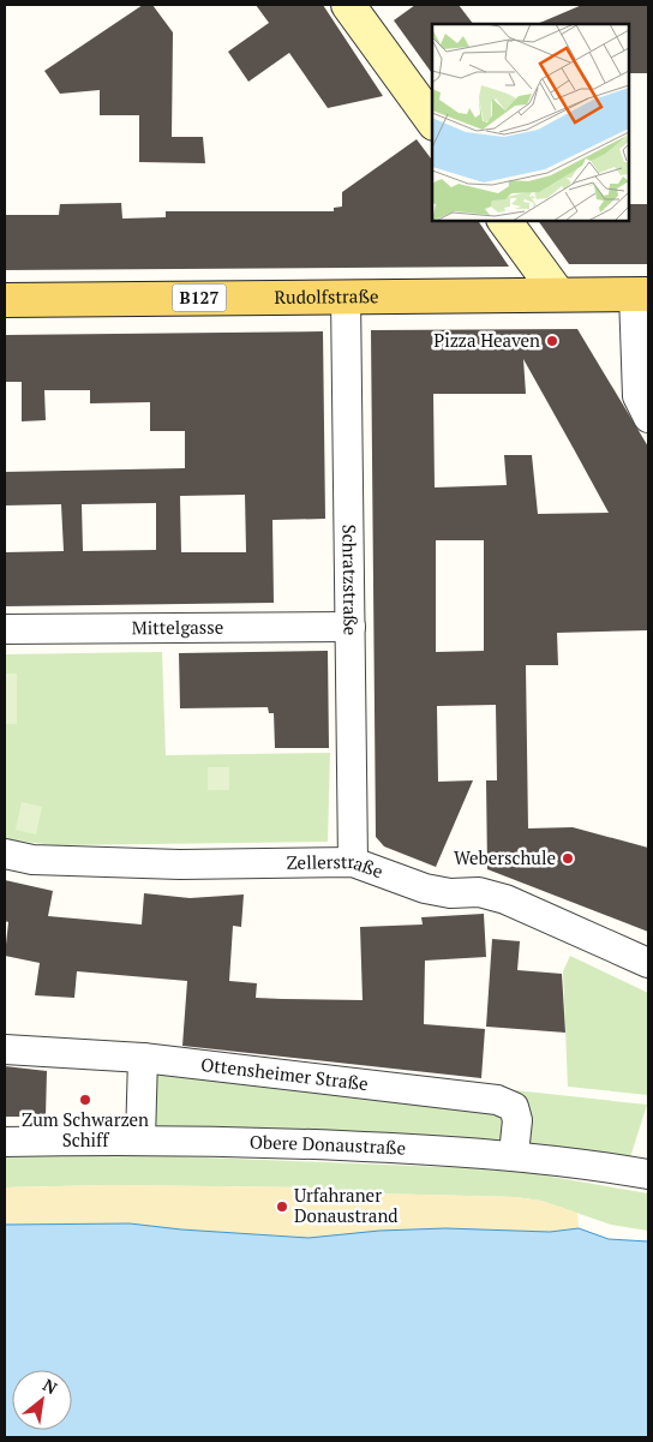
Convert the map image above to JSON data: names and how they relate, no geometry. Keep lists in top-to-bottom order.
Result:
{
  "streets": {
    "main road": ["Rudolfstraße", "B127"],
    "street": [
      "Schratzstraße",
      "Mittelgasse",
      "Zellerstraße",
      "Ottensheimer Straße",
      "Obere Donaustraße"
    ]
  },
  "crossings": [
    ["Rudolfstraße", "Schratzstraße"],
    ["Schratzstraße", "Mittelgasse"],
    ["Schratzstraße", "Zellerstraße"],
    ["Ottensheimer Straße", "Obere Donaustraße"]
  ],
  "places": [
    "Pizza Heaven",
    "Weberschule",
    "Zum Schwarzen Schiff",
    "Urfahraner Donaustrand"
  ],
  "north": "top right"
}
